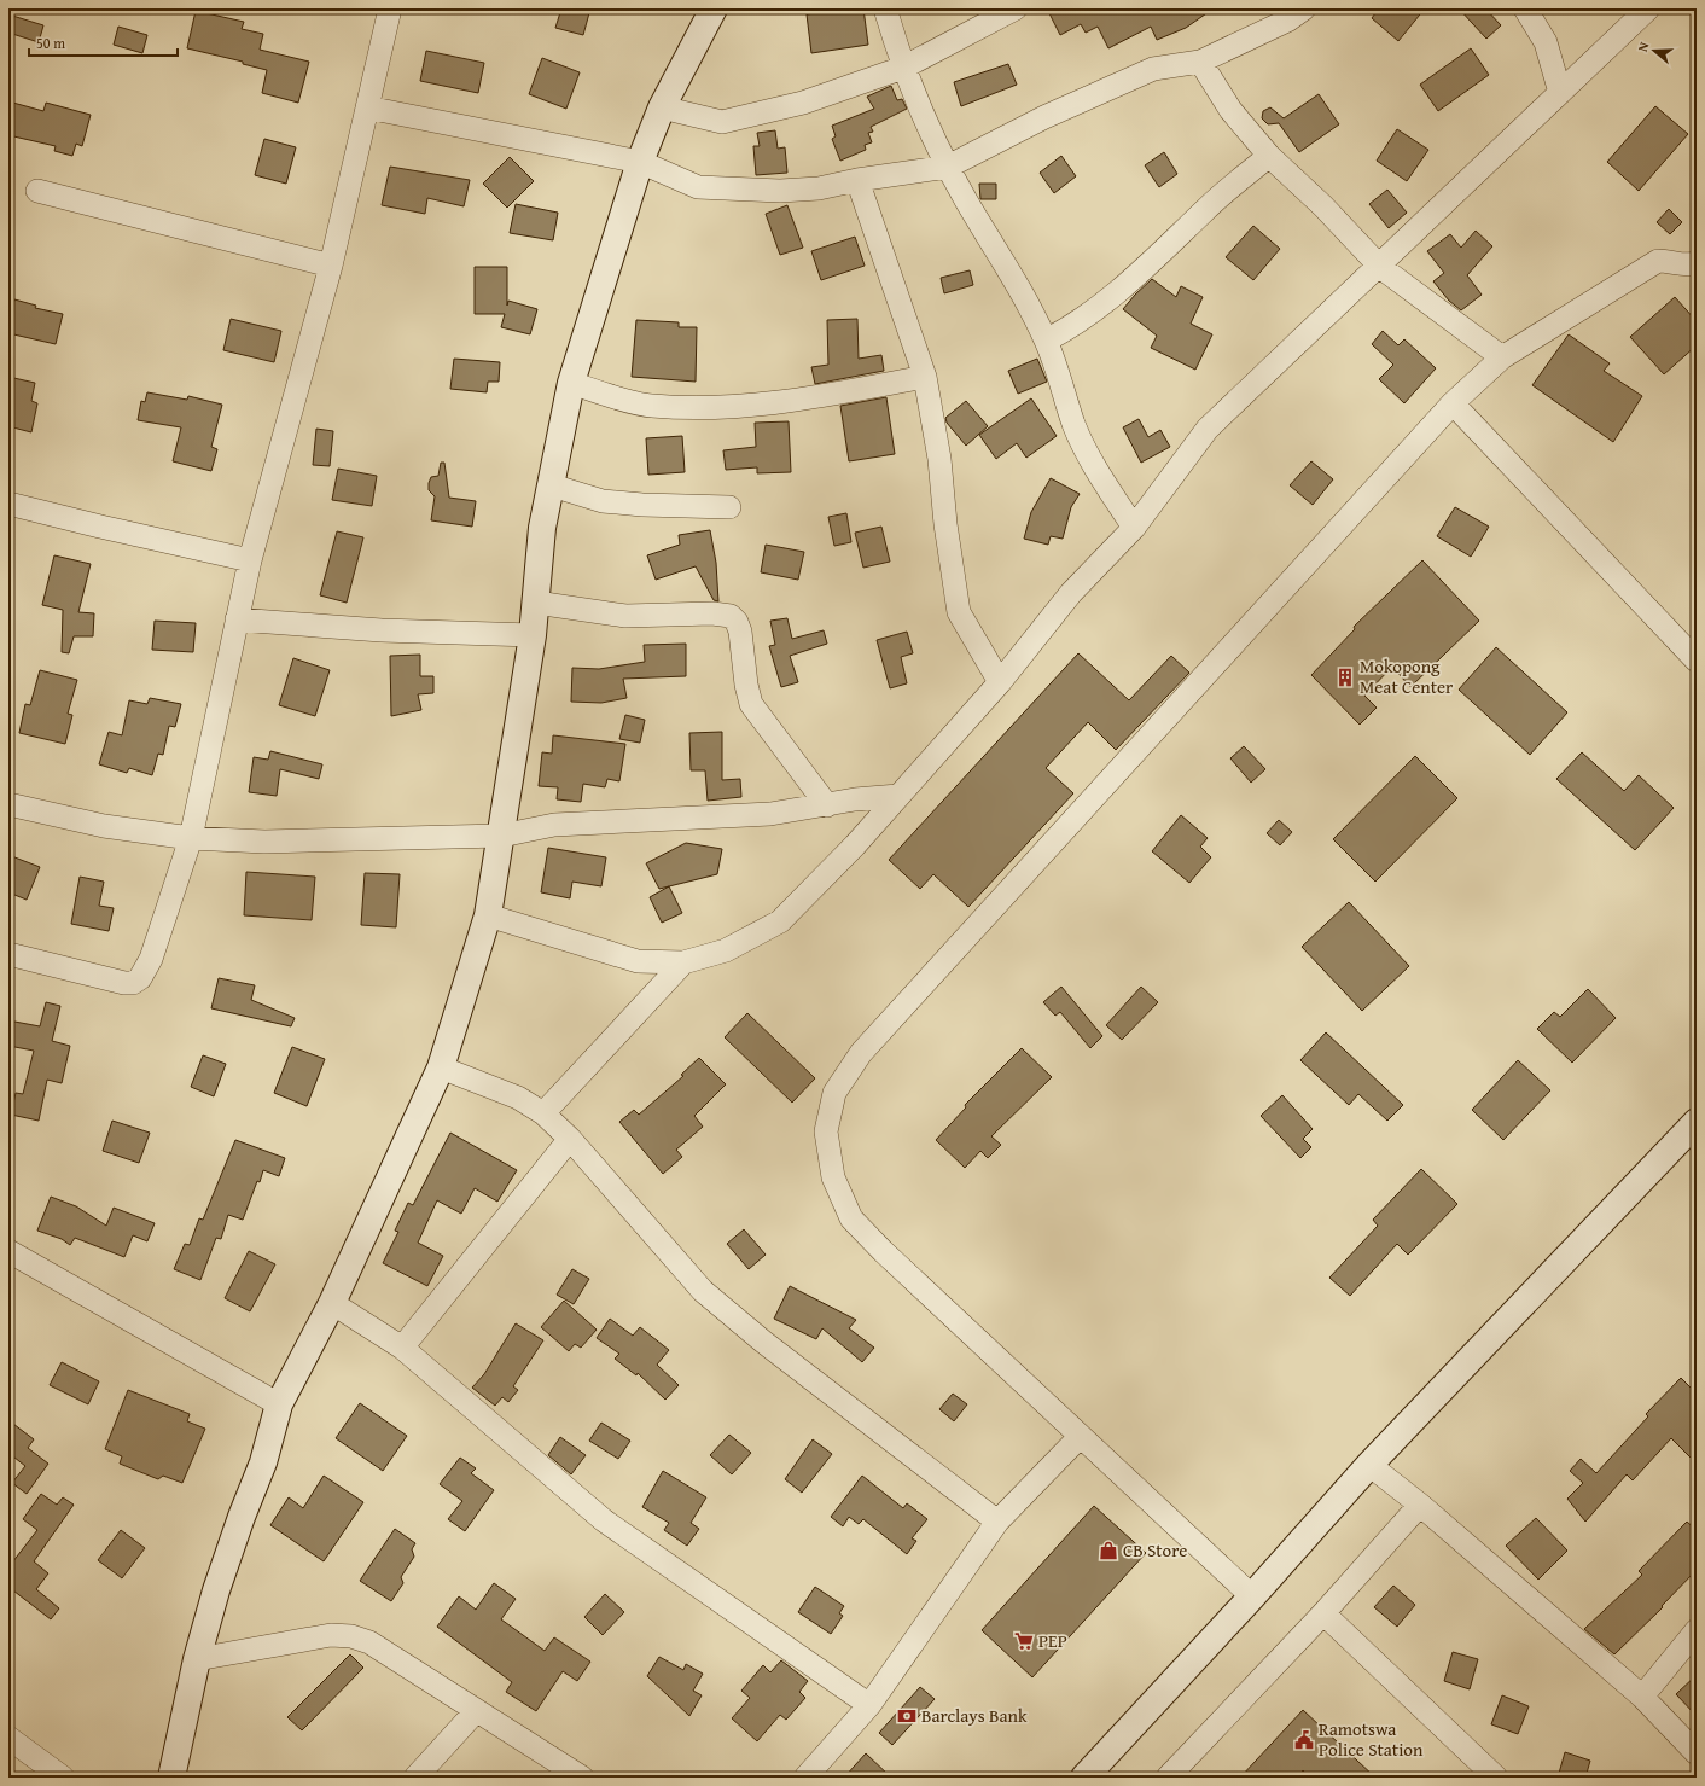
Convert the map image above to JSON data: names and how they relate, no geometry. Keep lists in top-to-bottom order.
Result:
{
  "places": {
    "building": ["Mokopong Meat Center"],
    "shop": ["CB Store"],
    "supermarket": ["PEP"],
    "bank": ["Barclays Bank"],
    "public building": ["Ramotswa Police Station"]
  },
  "scale_bar": "50 m",
  "north": "left"
}
